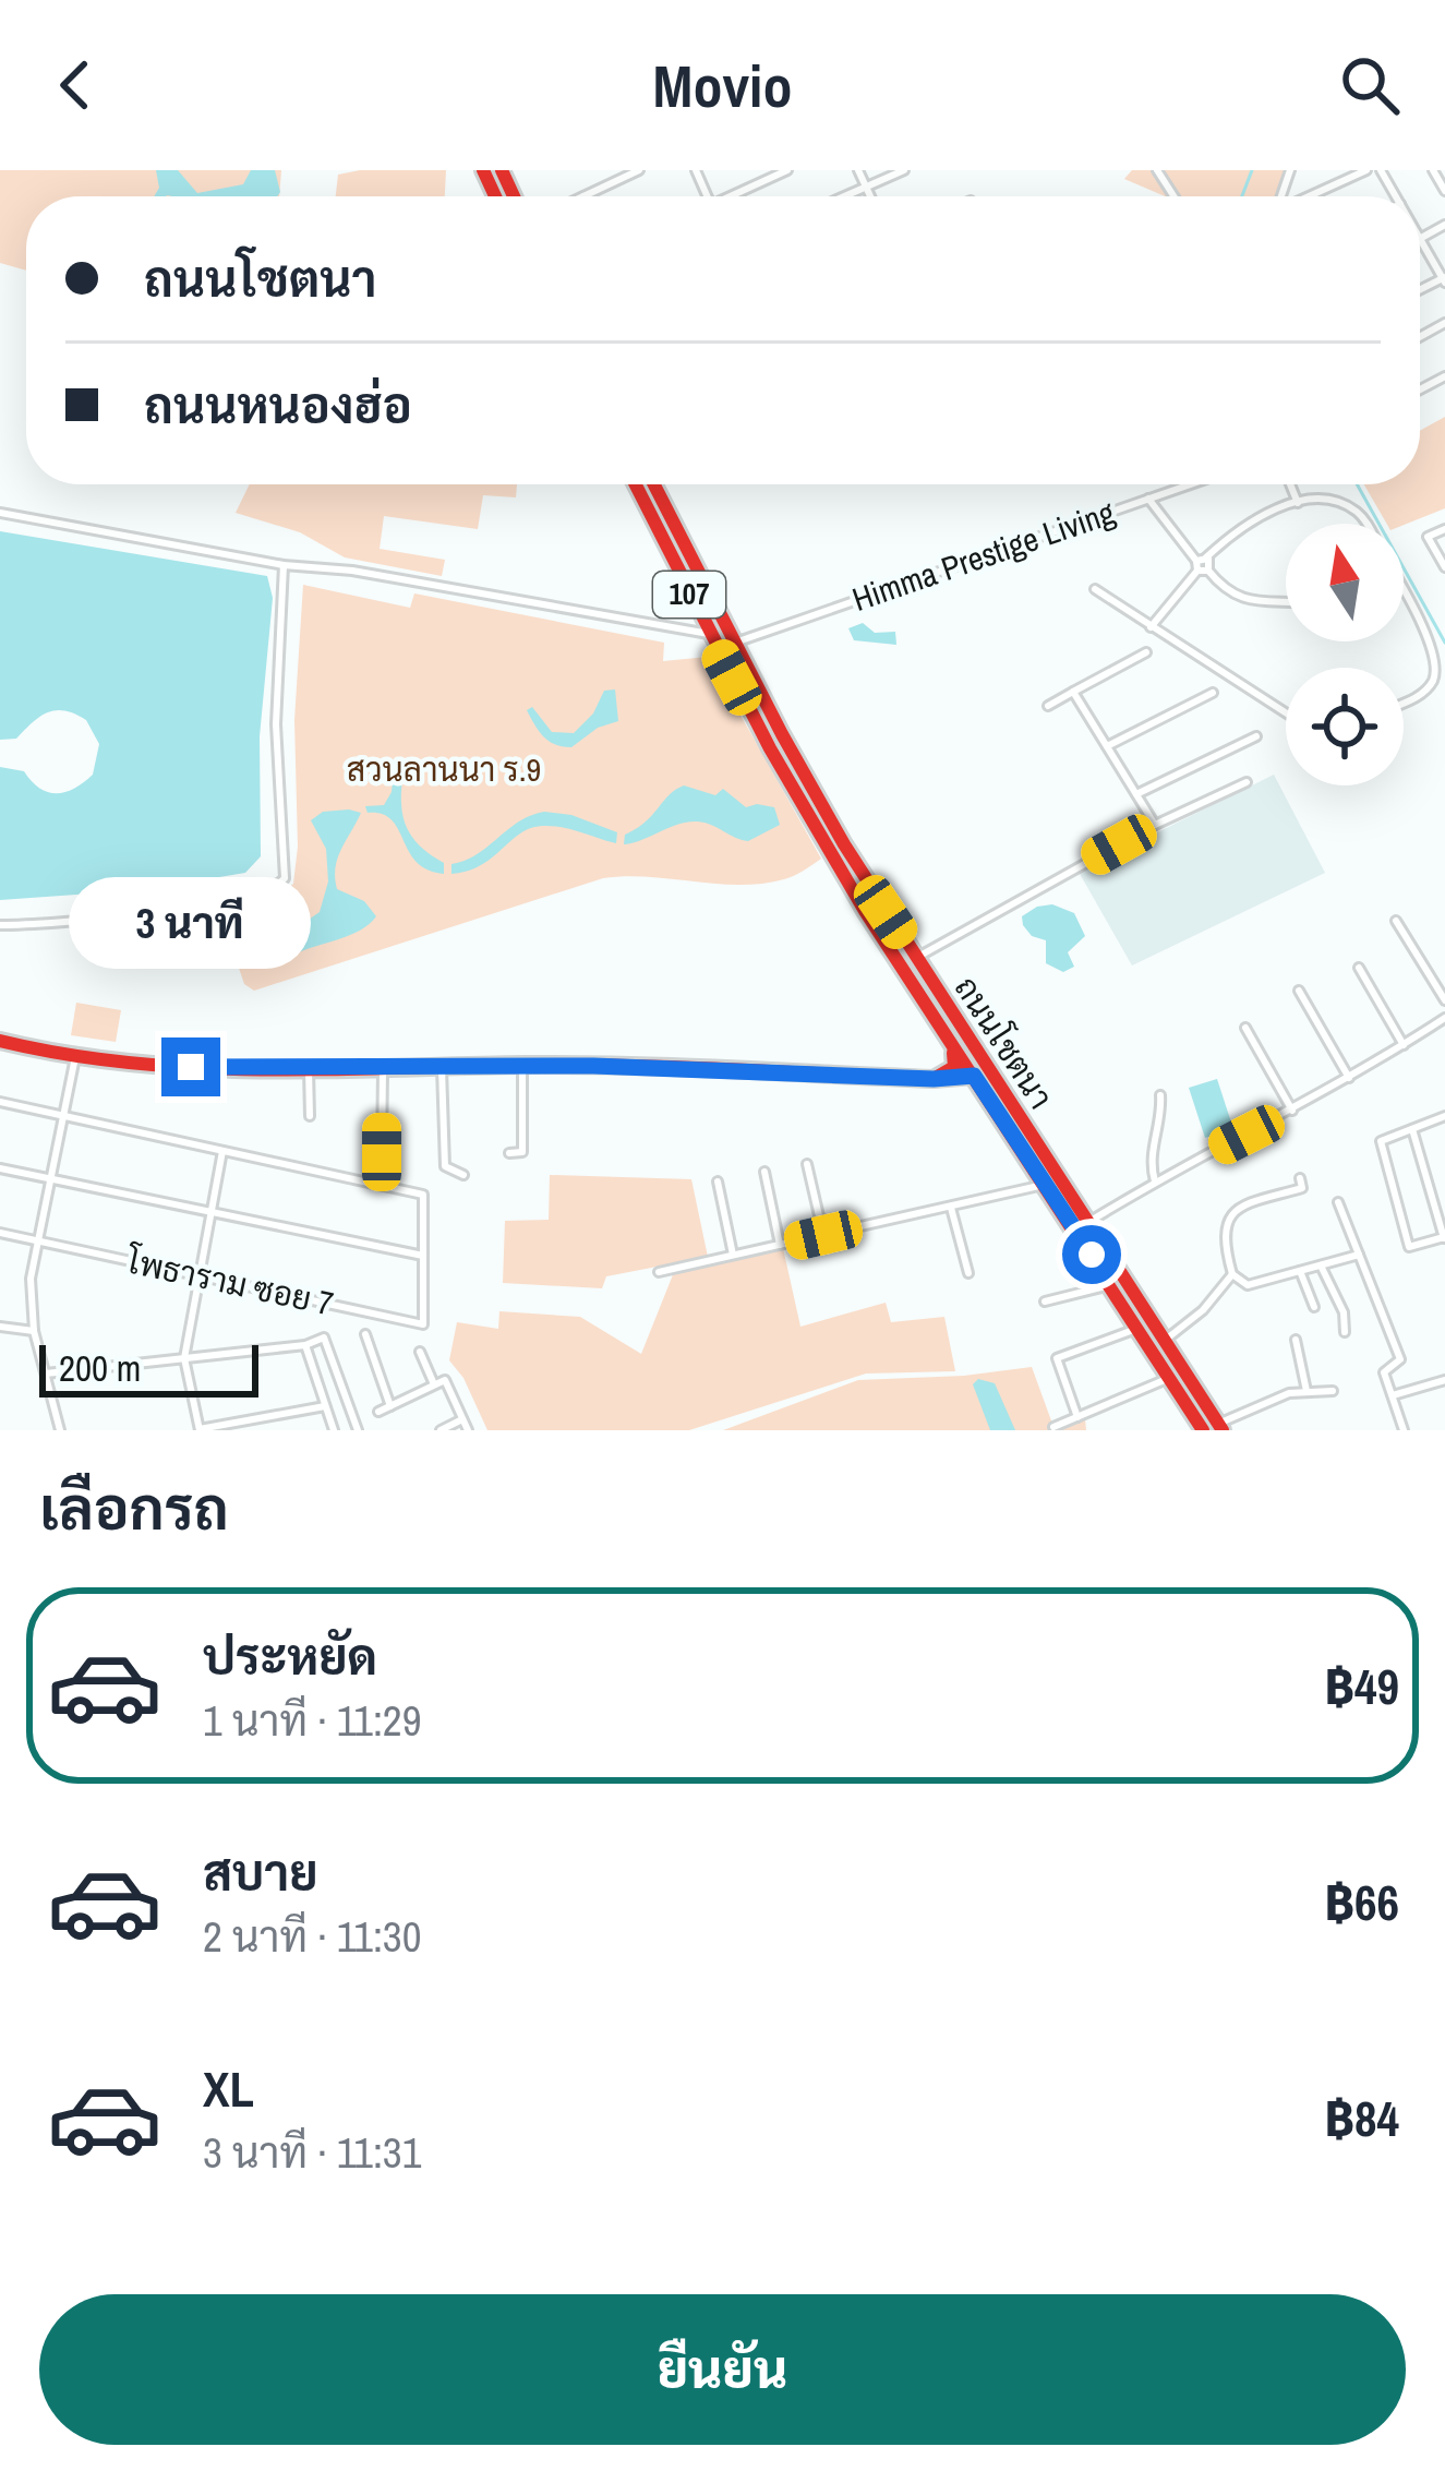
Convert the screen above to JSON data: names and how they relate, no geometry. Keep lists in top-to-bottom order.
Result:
{
  "streets": {
    "main road": ["107", "ถนนโชตนา"],
    "street": ["Himma Prestige Living", "โพธาราม ซอย 7"]
  },
  "crossings": [
    ["Himma Prestige Living", "ถนนโชตนา"]
  ],
  "parks": ["สวนลานนา ร.9"],
  "scale_bar": "200 m",
  "north": "top",
  "page": {
    "header": "Movio",
    "banner": ["ถนนโชตนา", "ถนนหนองฮ่อ"],
    "bubble": "3 นาที",
    "scale": "200 m",
    "heading": "เลือกรถ",
    "list": [
      {
        "name": "ประหยัด",
        "note": "1 นาที · 11:29",
        "value": "฿49"
      },
      {
        "name": "สบาย",
        "note": "2 นาที · 11:30",
        "value": "฿66"
      },
      {
        "name": "XL",
        "note": "3 นาที · 11:31",
        "value": "฿84"
      }
    ],
    "buttons": "ยืนยัน"
  }
}
